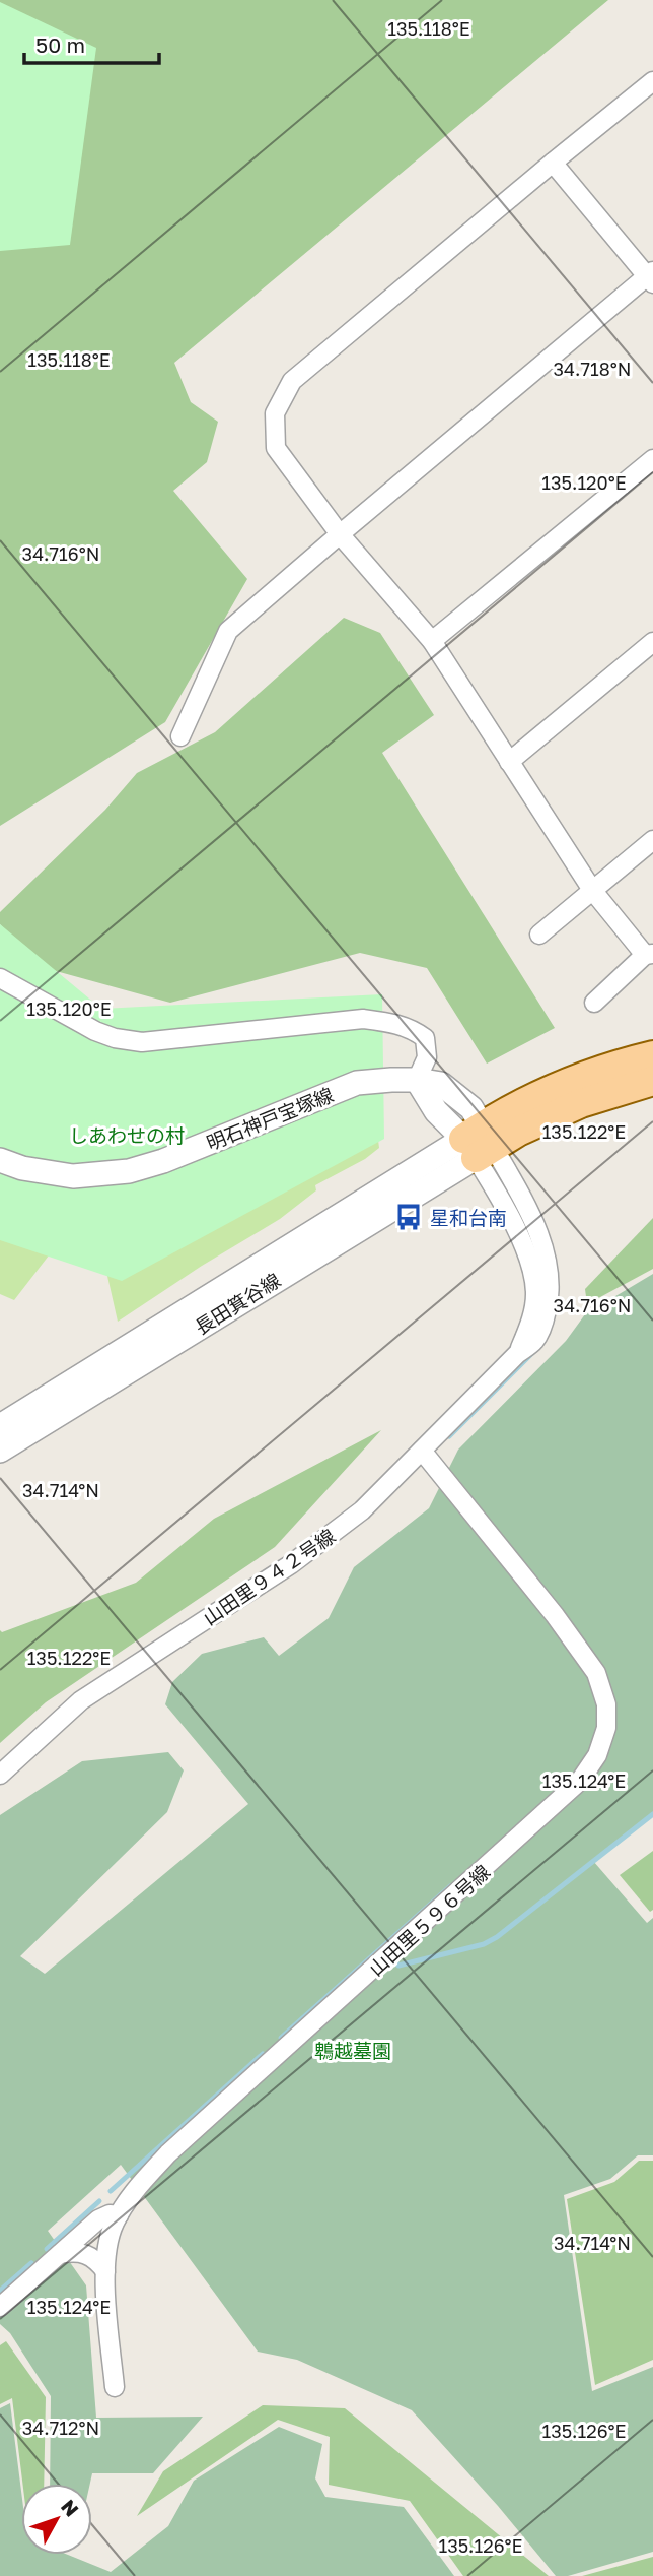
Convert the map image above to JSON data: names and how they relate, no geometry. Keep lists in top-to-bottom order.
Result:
{
  "streets": {
    "street": [
      "明石神戸宝塚線",
      "長田箕谷線",
      "山田里９４２号線",
      "山田里５９６号線"
    ]
  },
  "crossings": [
    ["明石神戸宝塚線", "長田箕谷線"],
    ["明石神戸宝塚線", "山田里９４２号線"],
    ["長田箕谷線", "山田里９４２号線"],
    ["山田里９４２号線", "山田里５９６号線"]
  ],
  "parks": ["しあわせの村", "鵯越墓園"],
  "places": {
    "bus stop": ["星和台南"]
  },
  "scale_bar": "50 m",
  "north": "top right",
  "coordinates": [
    "135.118°E",
    "34.718°N",
    "135.120°E",
    "34.716°N",
    "135.122°E",
    "34.714°N",
    "135.124°E",
    "34.712°N",
    "135.126°E"
  ]
}
